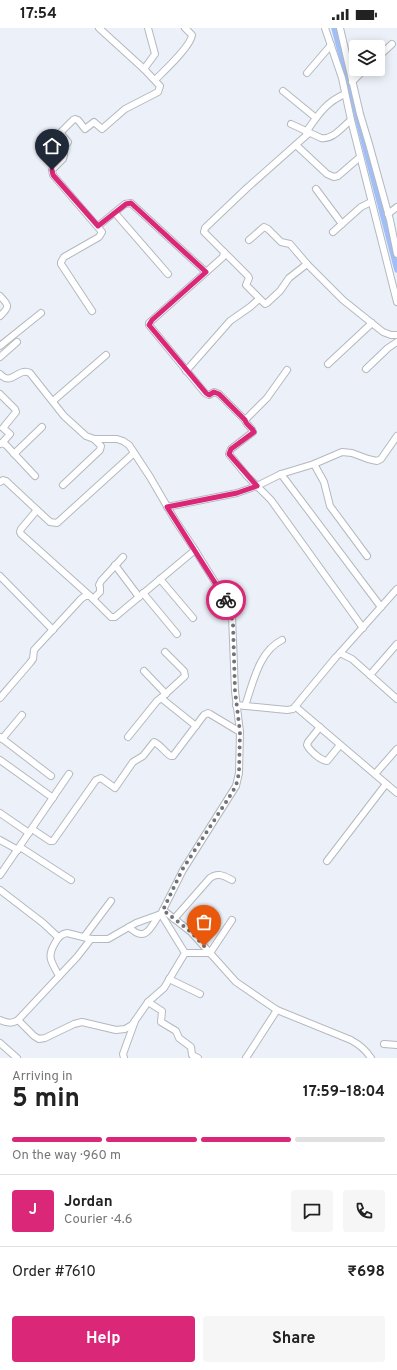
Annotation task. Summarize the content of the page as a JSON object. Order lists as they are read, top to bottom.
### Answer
{
  "page": {
    "status": "17:54",
    "heading": ["5 min", "Arriving in", "17:59–18:04"],
    "panel": [
      "Jordan",
      "Courier · 4.6",
      "Order #7610",
      "₹698"
    ],
    "bar": "On the way · 960 m",
    "round": "J",
    "buttons": ["Help", "Share"]
  }
}
